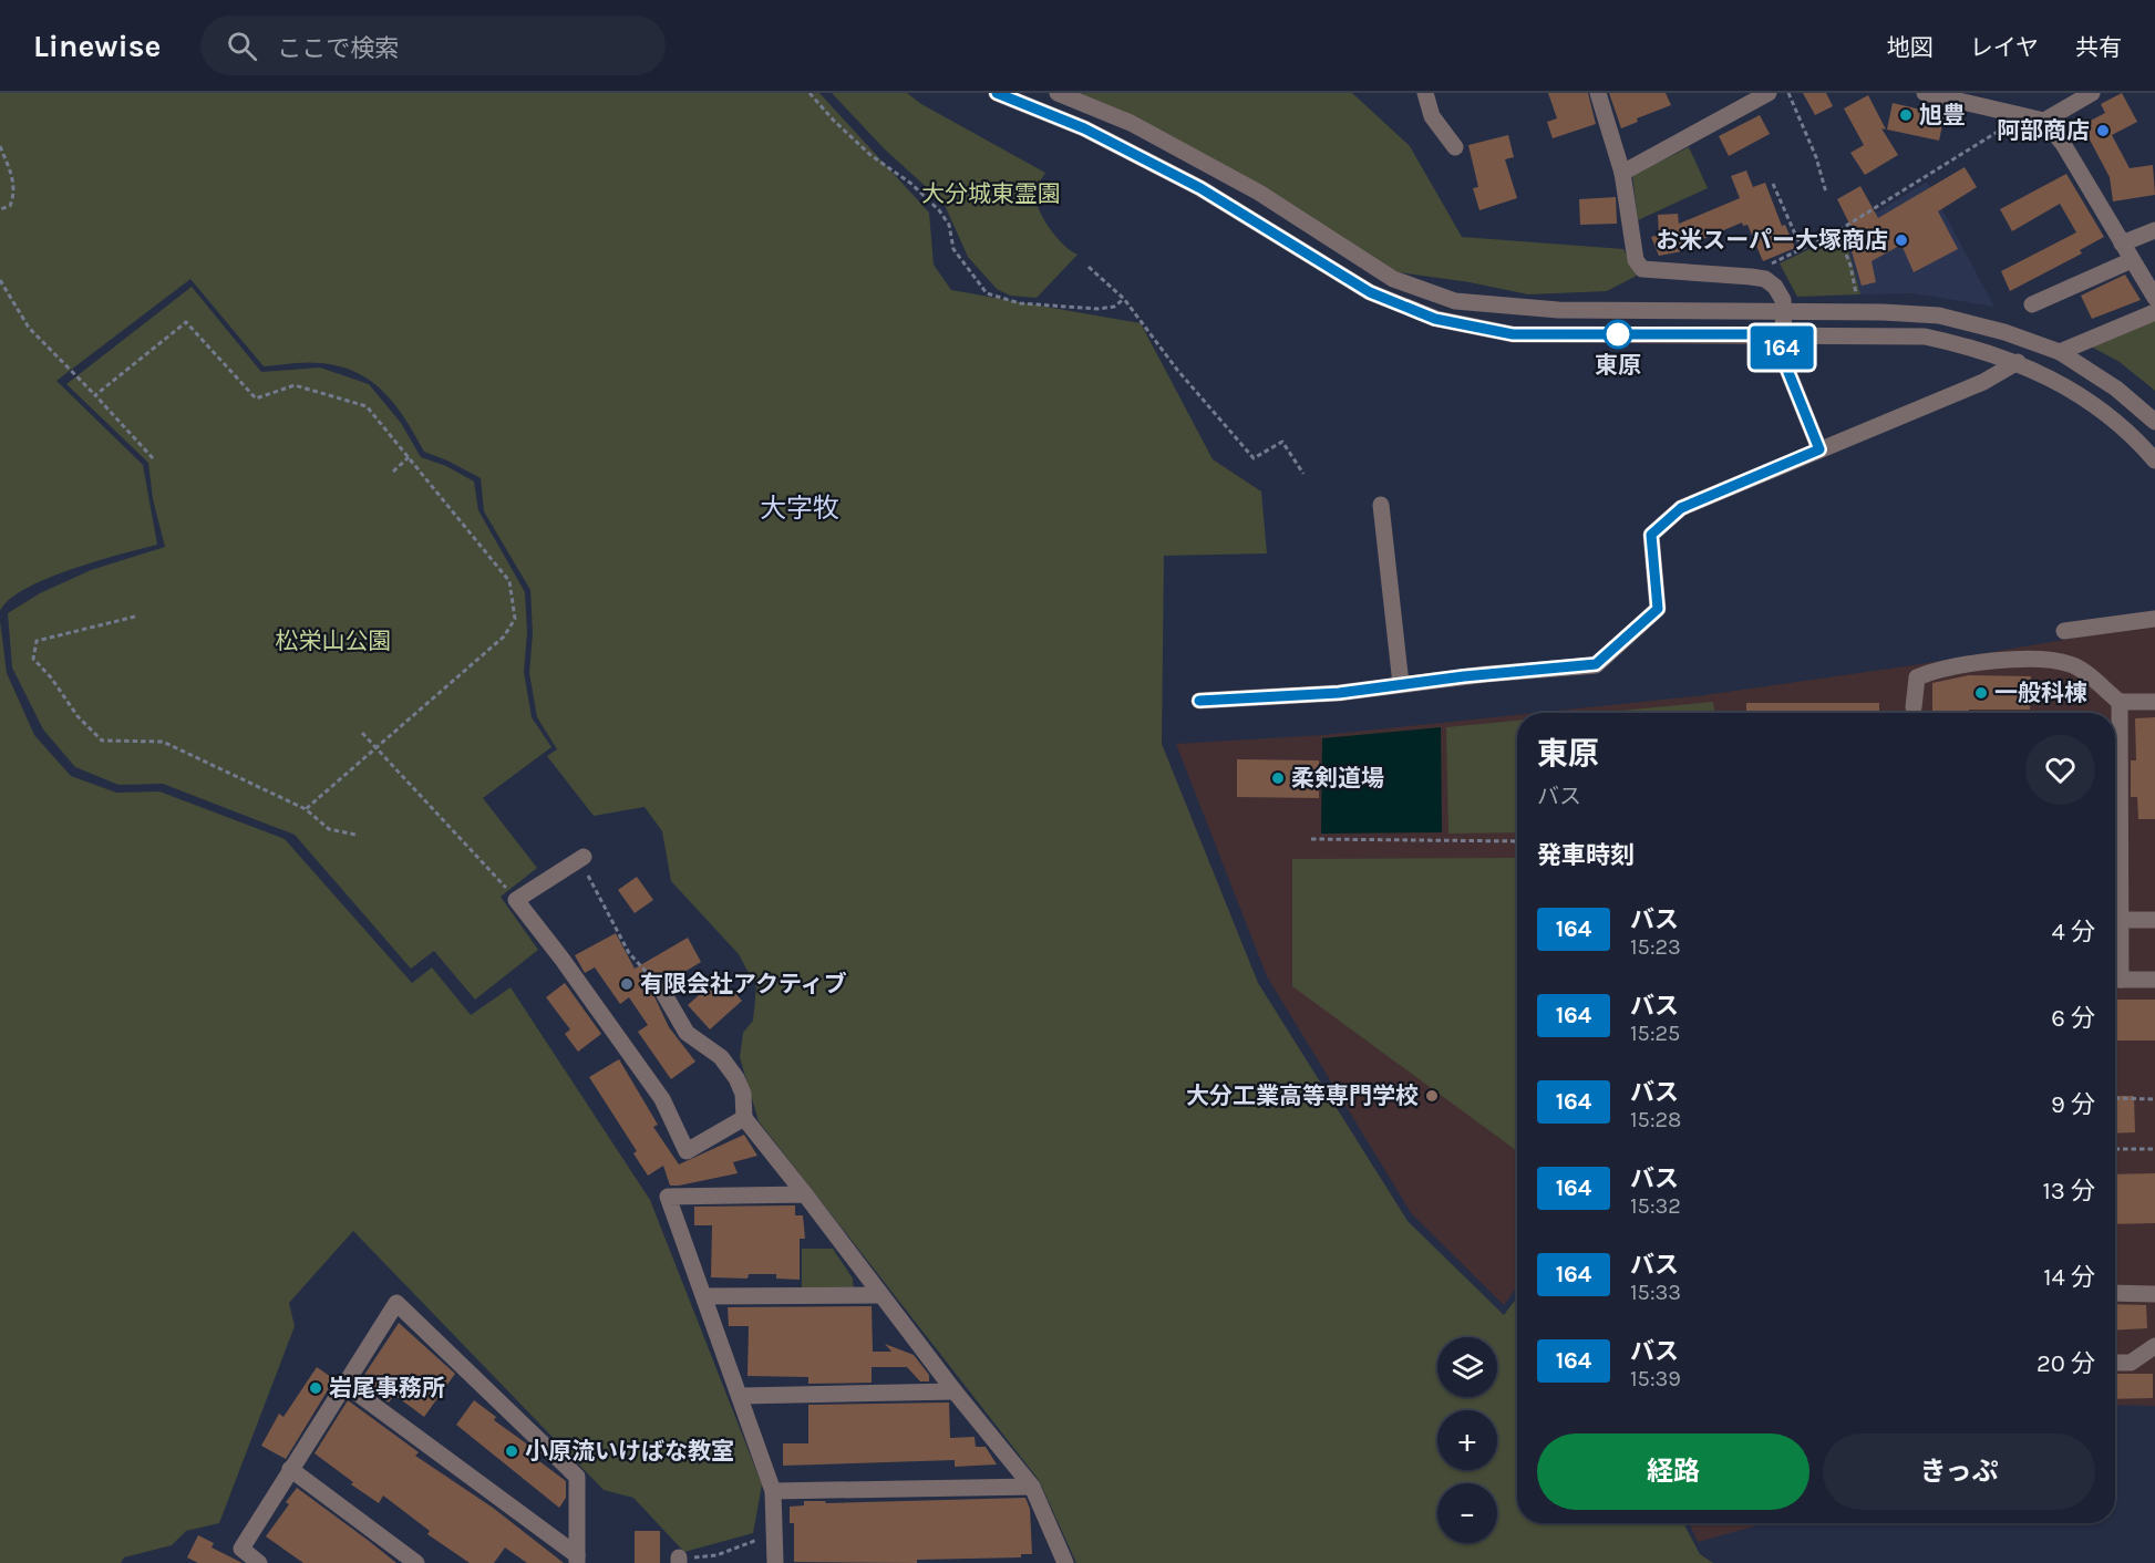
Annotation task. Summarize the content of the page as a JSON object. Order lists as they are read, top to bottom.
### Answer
{
  "districts": ["大字牧"],
  "parks": ["大分城東霊園", "松栄山公園"],
  "places": [
    "旭豊",
    "阿部商店",
    "お米スーパー大塚商店",
    "東原",
    "一般科棟",
    "柔剣道場",
    "有限会社アクティブ",
    "大分工業高等専門学校",
    "岩尾事務所",
    "小原流いけばな教室"
  ],
  "lines": ["bus line 164"],
  "page": {
    "header": "Linewise",
    "search": "ここで検索",
    "nav": ["地図", "レイヤ", "共有"],
    "on_map": "164",
    "heading": [
      ["東原", "バス"],
      "発車時刻"
    ],
    "list": [
      {
        "mark": "164",
        "name": "バス",
        "note": "15:23",
        "value": "4 分"
      },
      {
        "mark": "164",
        "name": "バス",
        "note": "15:25",
        "value": "6 分"
      },
      {
        "mark": "164",
        "name": "バス",
        "note": "15:28",
        "value": "9 分"
      },
      {
        "mark": "164",
        "name": "バス",
        "note": "15:32",
        "value": "13 分"
      },
      {
        "mark": "164",
        "name": "バス",
        "note": "15:33",
        "value": "14 分"
      },
      {
        "mark": "164",
        "name": "バス",
        "note": "15:39",
        "value": "20 分"
      }
    ],
    "map_buttons": ["+", "−"],
    "buttons": ["経路", "きっぷ"]
  }
}
